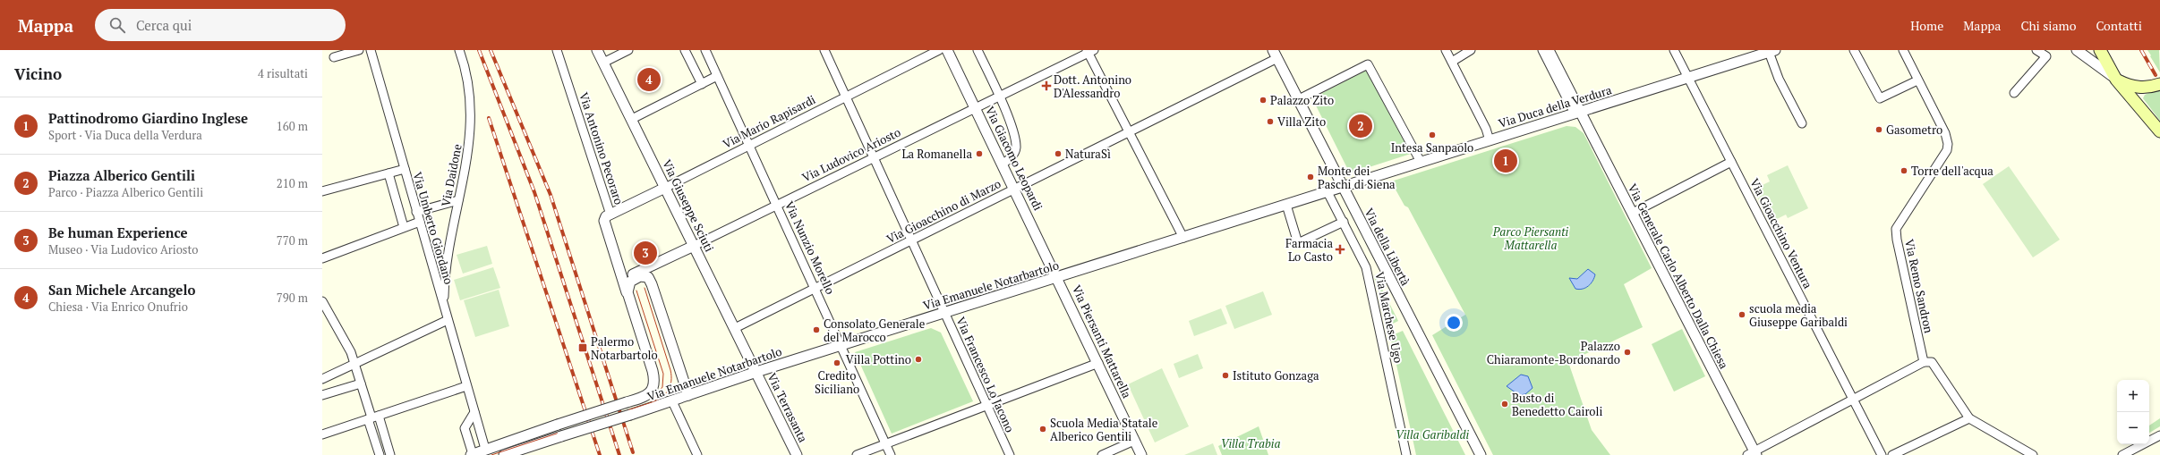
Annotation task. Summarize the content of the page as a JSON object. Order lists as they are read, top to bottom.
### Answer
{
  "streets": {
    "street": [
      "Via Duca della Verdura",
      "Via Mario Rapisardi",
      "Via Antonino Pecoraro",
      "Via Ludovico Ariosto",
      "Via Giacomo Leopardi",
      "Via Daidone",
      "Via Giuseppe Sciuti",
      "Via Gioacchino di Marzo",
      "Via Umberto Giordano",
      "Via Gioacchino Ventura",
      "Via della Libertà",
      "Via Nunzio Morello",
      "Via Generale Carlo Alberto Dalla Chiesa",
      "Via Emanuele Notarbartolo",
      "Via Remo Sandron",
      "Via Marchese Ugo",
      "Via Piersanti Mattarella",
      "Via Francesco Lo Jacono",
      "Via Terrasanta"
    ]
  },
  "crossings": [
    ["Via Duca della Verdura", "Via Gioacchino Ventura"],
    ["Via Duca della Verdura", "Via della Libertà"],
    ["Via Duca della Verdura", "Via Generale Carlo Alberto Dalla Chiesa"],
    ["Via Duca della Verdura", "Via Emanuele Notarbartolo"],
    ["Via Mario Rapisardi", "Via Antonino Pecoraro"],
    ["Via Mario Rapisardi", "Via Giuseppe Sciuti"],
    ["Via Mario Rapisardi", "Via Nunzio Morello"],
    ["Via Mario Rapisardi", "Via Francesco Lo Jacono"],
    ["Via Antonino Pecoraro", "Via Ludovico Ariosto"],
    ["Via Antonino Pecoraro", "Via Umberto Giordano"],
    ["Via Ludovico Ariosto", "Via Giacomo Leopardi"],
    ["Via Ludovico Ariosto", "Via Giuseppe Sciuti"],
    ["Via Ludovico Ariosto", "Via Nunzio Morello"],
    ["Via Ludovico Ariosto", "Via Francesco Lo Jacono"],
    ["Via Giacomo Leopardi", "Via Gioacchino di Marzo"],
    ["Via Giacomo Leopardi", "Via Emanuele Notarbartolo"],
    ["Via Giacomo Leopardi", "Via Piersanti Mattarella"],
    ["Via Daidone", "Via Umberto Giordano"],
    ["Via Giuseppe Sciuti", "Via Gioacchino di Marzo"],
    ["Via Giuseppe Sciuti", "Via Emanuele Notarbartolo"],
    ["Via Giuseppe Sciuti", "Via Terrasanta"],
    ["Via Gioacchino di Marzo", "Via della Libertà"],
    ["Via Gioacchino di Marzo", "Via Nunzio Morello"],
    ["Via Gioacchino di Marzo", "Via Francesco Lo Jacono"],
    ["Via della Libertà", "Via Emanuele Notarbartolo"],
    ["Via Nunzio Morello", "Via Emanuele Notarbartolo"],
    ["Via Emanuele Notarbartolo", "Via Marchese Ugo"],
    ["Via Emanuele Notarbartolo", "Via Piersanti Mattarella"],
    ["Via Emanuele Notarbartolo", "Via Francesco Lo Jacono"],
    ["Via Emanuele Notarbartolo", "Via Terrasanta"]
  ],
  "parks": ["Parco Piersanti Mattarella", "Villa Garibaldi", "Villa Trabia"],
  "places": {
    "health": ["Dott. Antonino D'Alessandro", "Farmacia Lo Casto"],
    "other": [
      "Palazzo Zito",
      "Villa Zito",
      "Gasometro",
      "Intesa Sanpaolo",
      "La Romanella",
      "NaturaSì",
      "Torre dell'acqua",
      "Monte dei Paschi di Siena",
      "scuola media Giuseppe Garibaldi",
      "Consolato Generale del Marocco",
      "Palazzo Chiaramonte-Bordonardo",
      "Villa Pottino",
      "Credito Siciliano",
      "Istituto Gonzaga",
      "Busto di Benedetto Cairoli",
      "Scuola Media Statale Alberico Gentili"
    ],
    "transit": ["Palermo Notarbartolo"]
  },
  "page": {
    "header": "Mappa",
    "search": "Cerca qui",
    "nav": [
      "Home",
      "Mappa",
      "Chi siamo",
      "Contatti"
    ],
    "heading": ["Vicino", "4 risultati"],
    "pins": [
      "4",
      "2",
      "1",
      "3"
    ],
    "list": [
      {
        "mark": "1",
        "name": "Pattinodromo Giardino Inglese",
        "note": "Sport · Via Duca della Verdura",
        "value": "160 m"
      },
      {
        "mark": "2",
        "name": "Piazza Alberico Gentili",
        "note": "Parco · Piazza Alberico Gentili",
        "value": "210 m"
      },
      {
        "mark": "3",
        "name": "Be human Experience",
        "note": "Museo · Via Ludovico Ariosto",
        "value": "770 m"
      },
      {
        "mark": "4",
        "name": "San Michele Arcangelo",
        "note": "Chiesa · Via Enrico Onufrio",
        "value": "790 m"
      }
    ],
    "map_buttons": ["+", "−"]
  }
}
